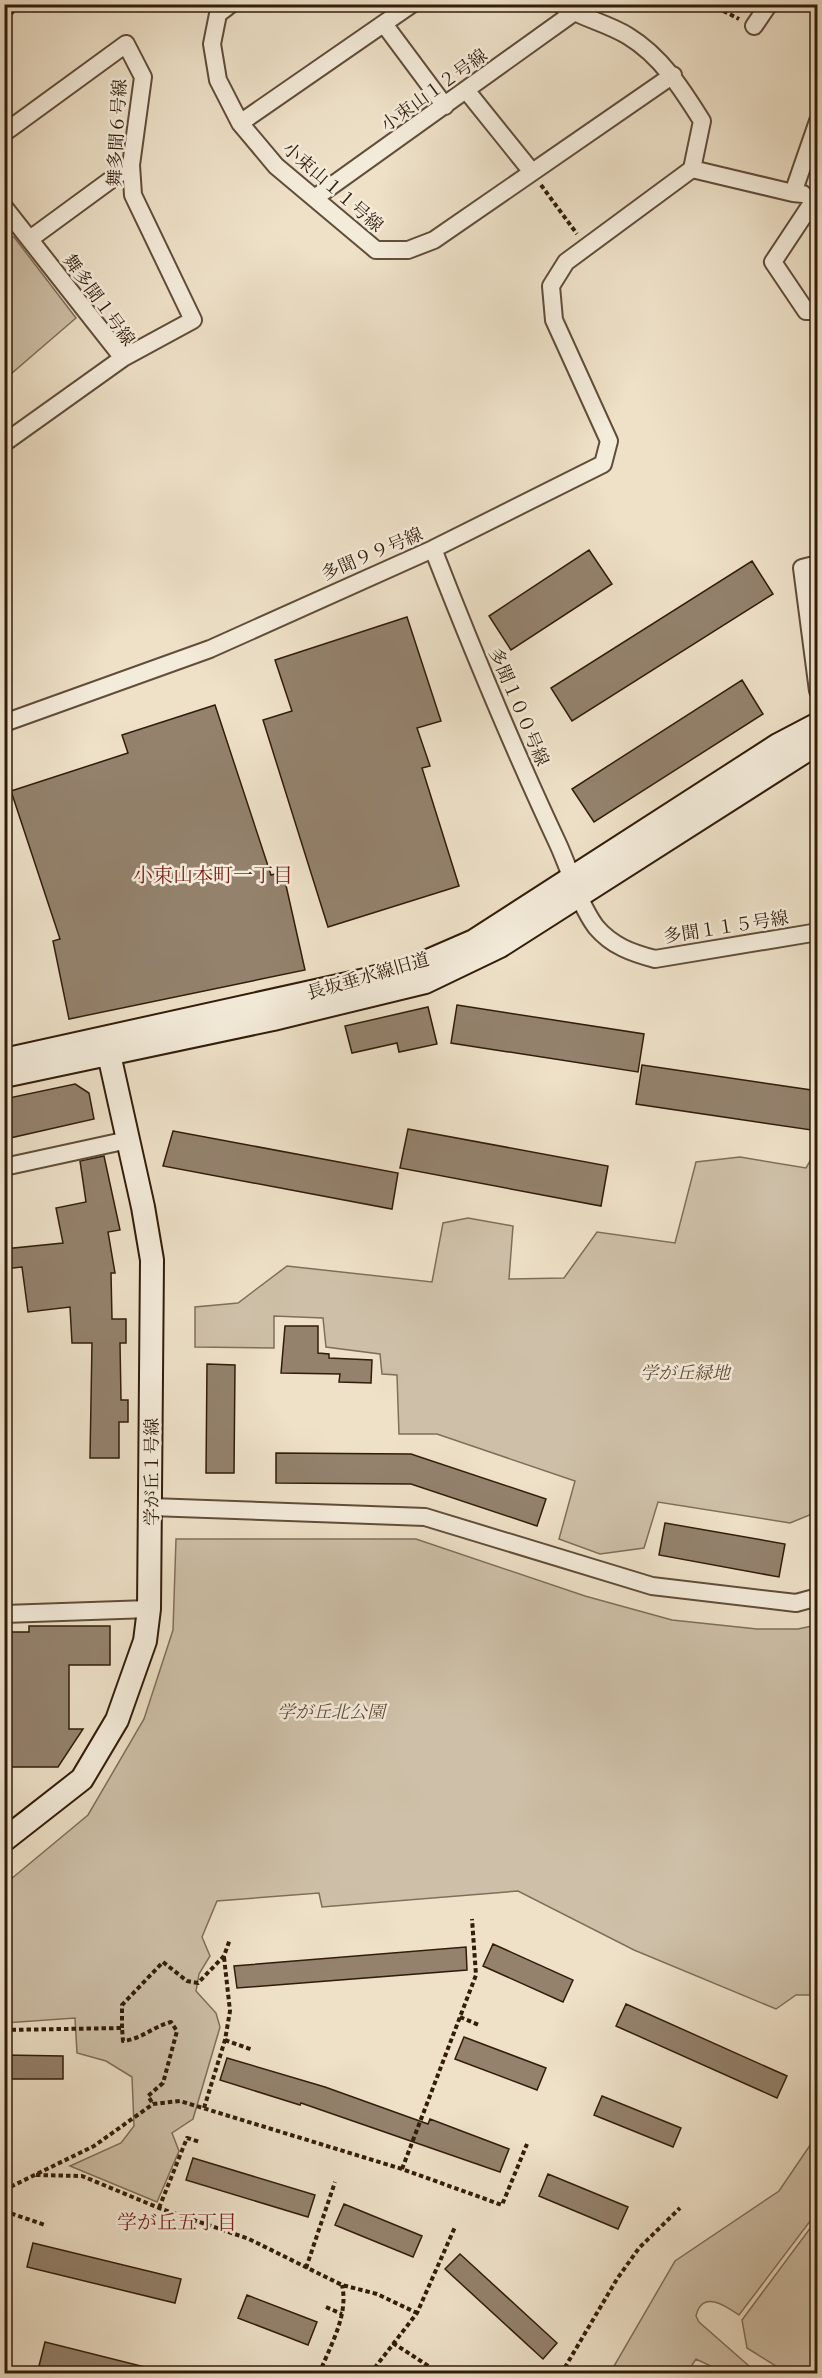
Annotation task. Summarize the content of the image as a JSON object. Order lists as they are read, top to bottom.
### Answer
{
  "streets": {
    "street": [
      "小束山１２号線",
      "舞多聞６号線",
      "小束山１１号線",
      "舞多聞１号線",
      "多聞９９号線",
      "多聞１００号線",
      "多聞１１５号線",
      "長坂垂水線旧道",
      "学が丘１号線"
    ]
  },
  "crossings": [
    ["小束山１２号線", "小束山１１号線"],
    ["舞多聞６号線", "舞多聞１号線"],
    ["多聞９９号線", "多聞１００号線"],
    ["多聞１００号線", "多聞１１５号線"],
    ["多聞１００号線", "長坂垂水線旧道"],
    ["多聞１１５号線", "長坂垂水線旧道"],
    ["長坂垂水線旧道", "学が丘１号線"]
  ],
  "districts": ["小束山本町一丁目", "学が丘五丁目"],
  "parks": ["学が丘緑地", "学が丘北公園"]
}
